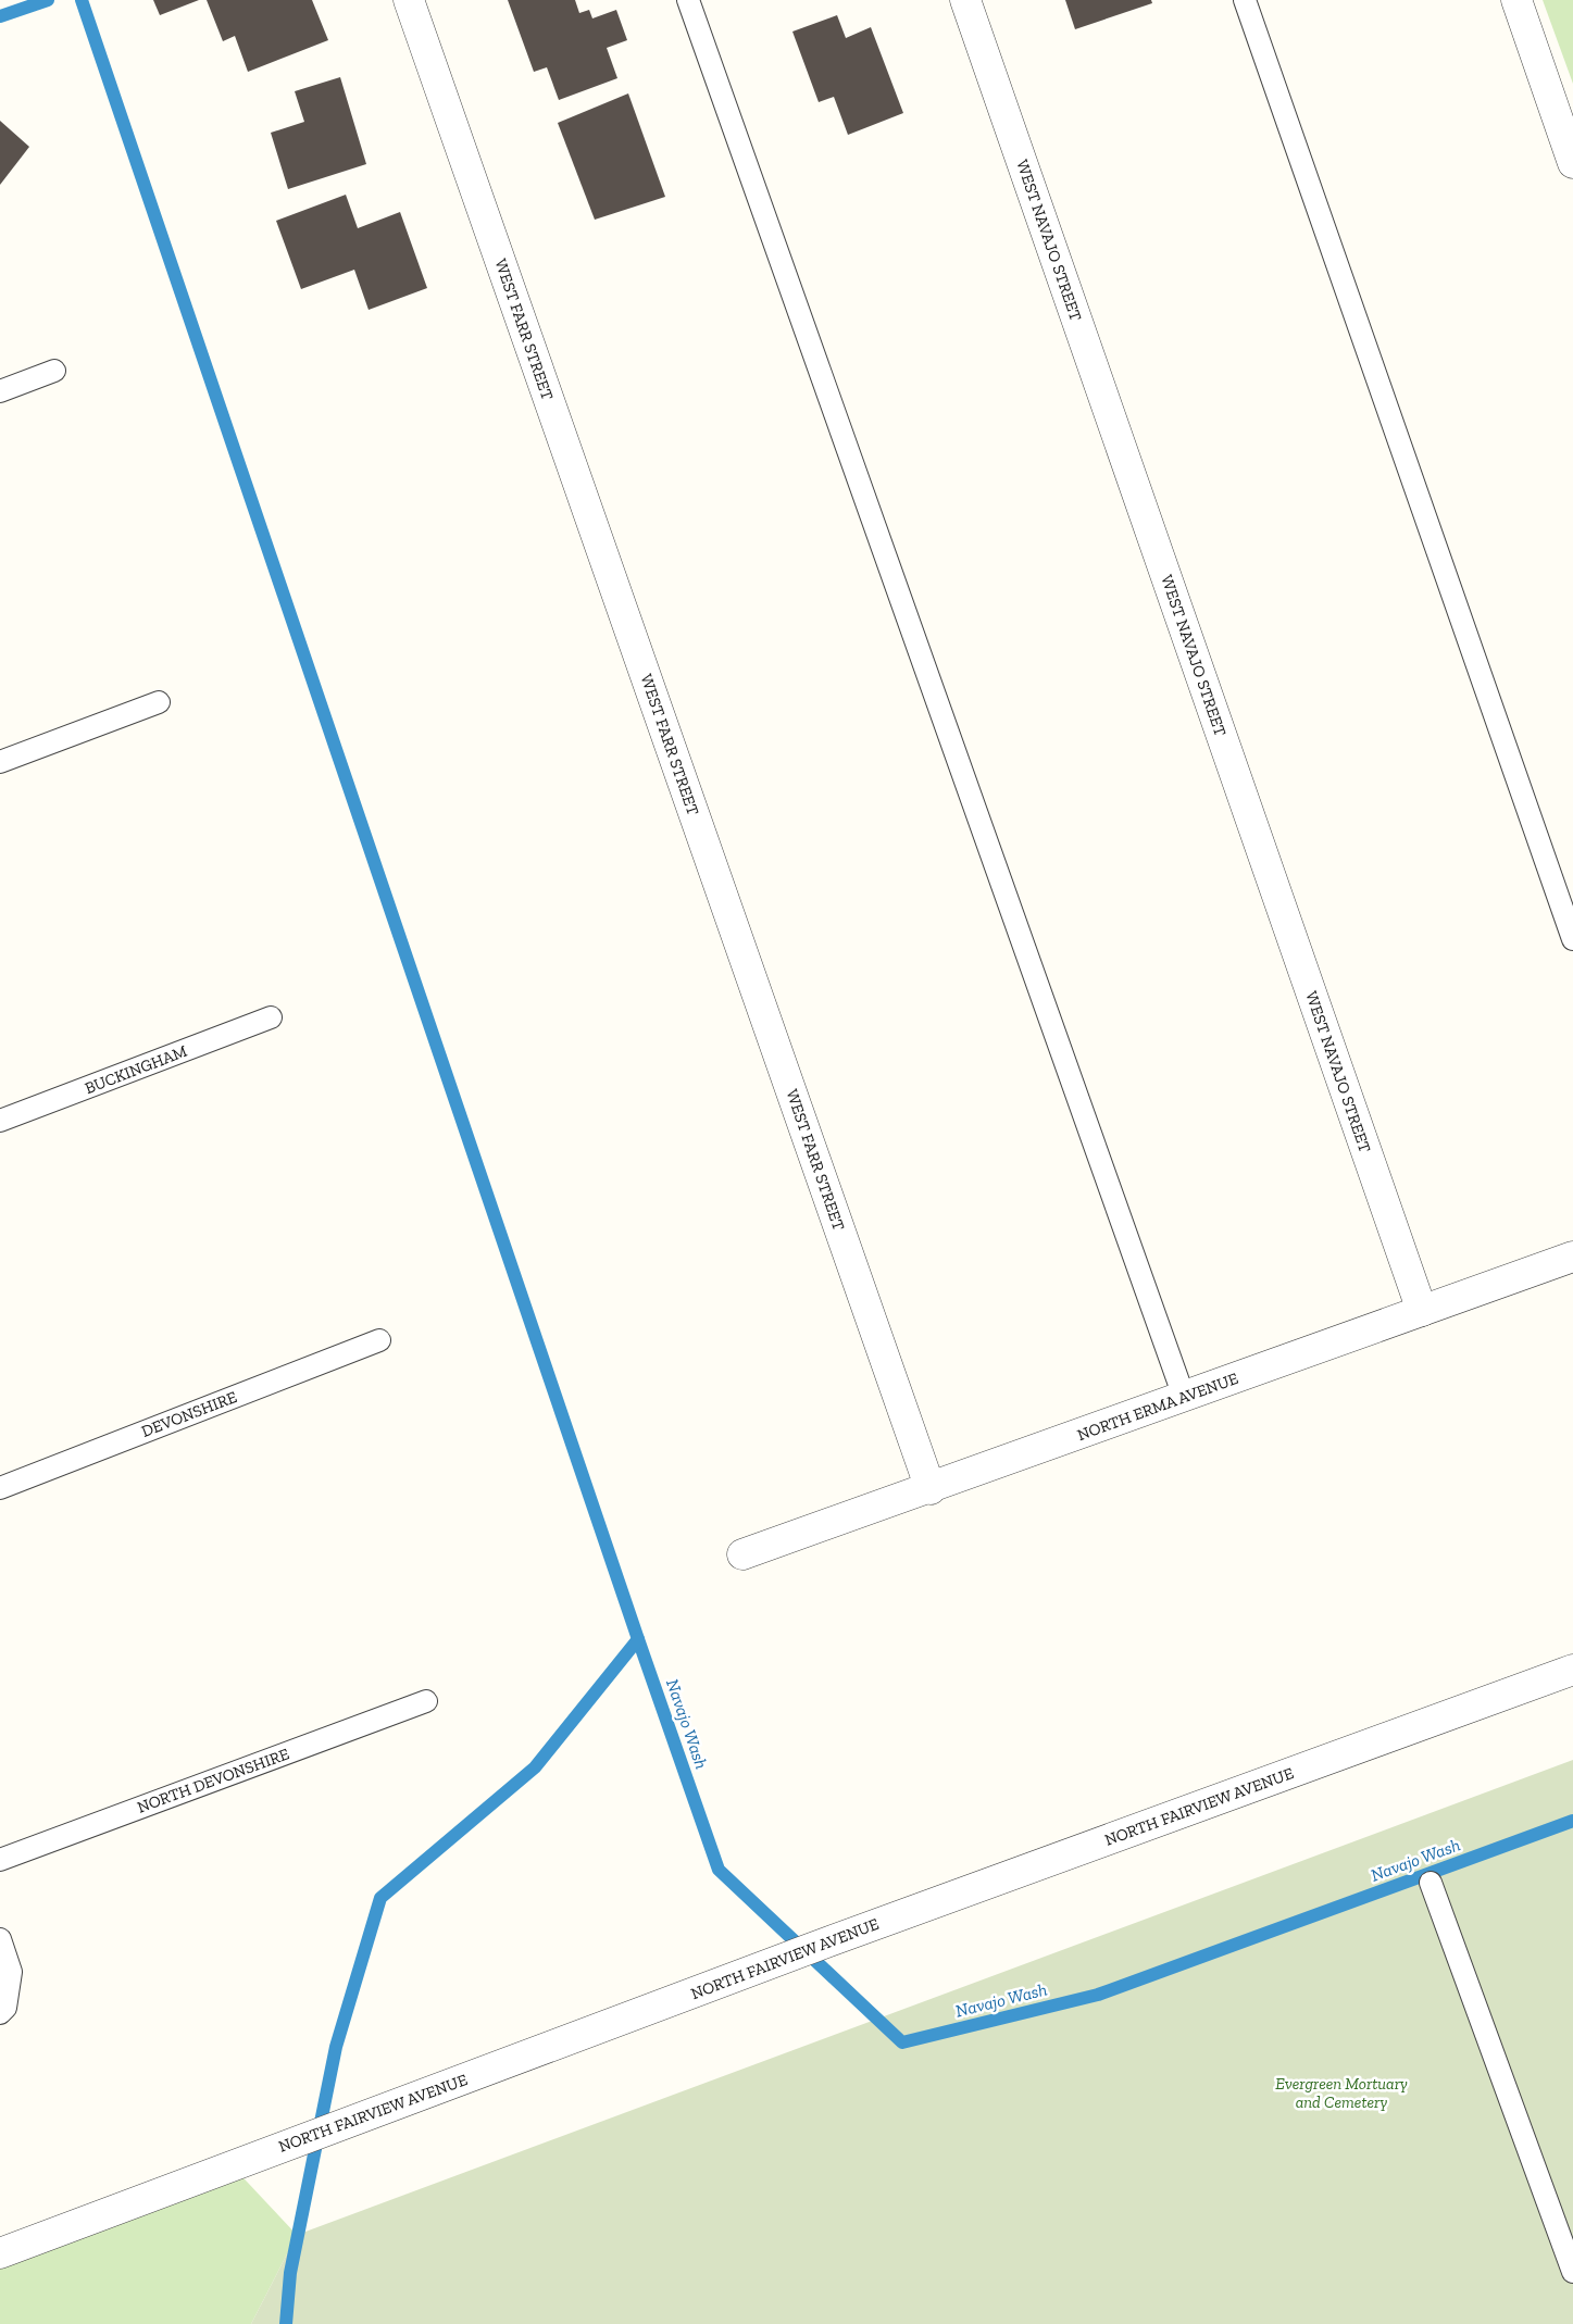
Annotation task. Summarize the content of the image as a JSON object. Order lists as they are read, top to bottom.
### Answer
{
  "streets": {
    "street": [
      "WEST NAVAJO STREET",
      "WEST FARR STREET",
      "NORTH ERMA AVENUE",
      "NORTH FAIRVIEW AVENUE"
    ],
    "lane": ["BUCKINGHAM", "DEVONSHIRE", "NORTH DEVONSHIRE"]
  },
  "crossings": [
    ["WEST NAVAJO STREET", "NORTH ERMA AVENUE"],
    ["WEST FARR STREET", "NORTH ERMA AVENUE"]
  ],
  "water": ["Navajo Wash"],
  "parks": ["Evergreen Mortuary and Cemetery"]
}
